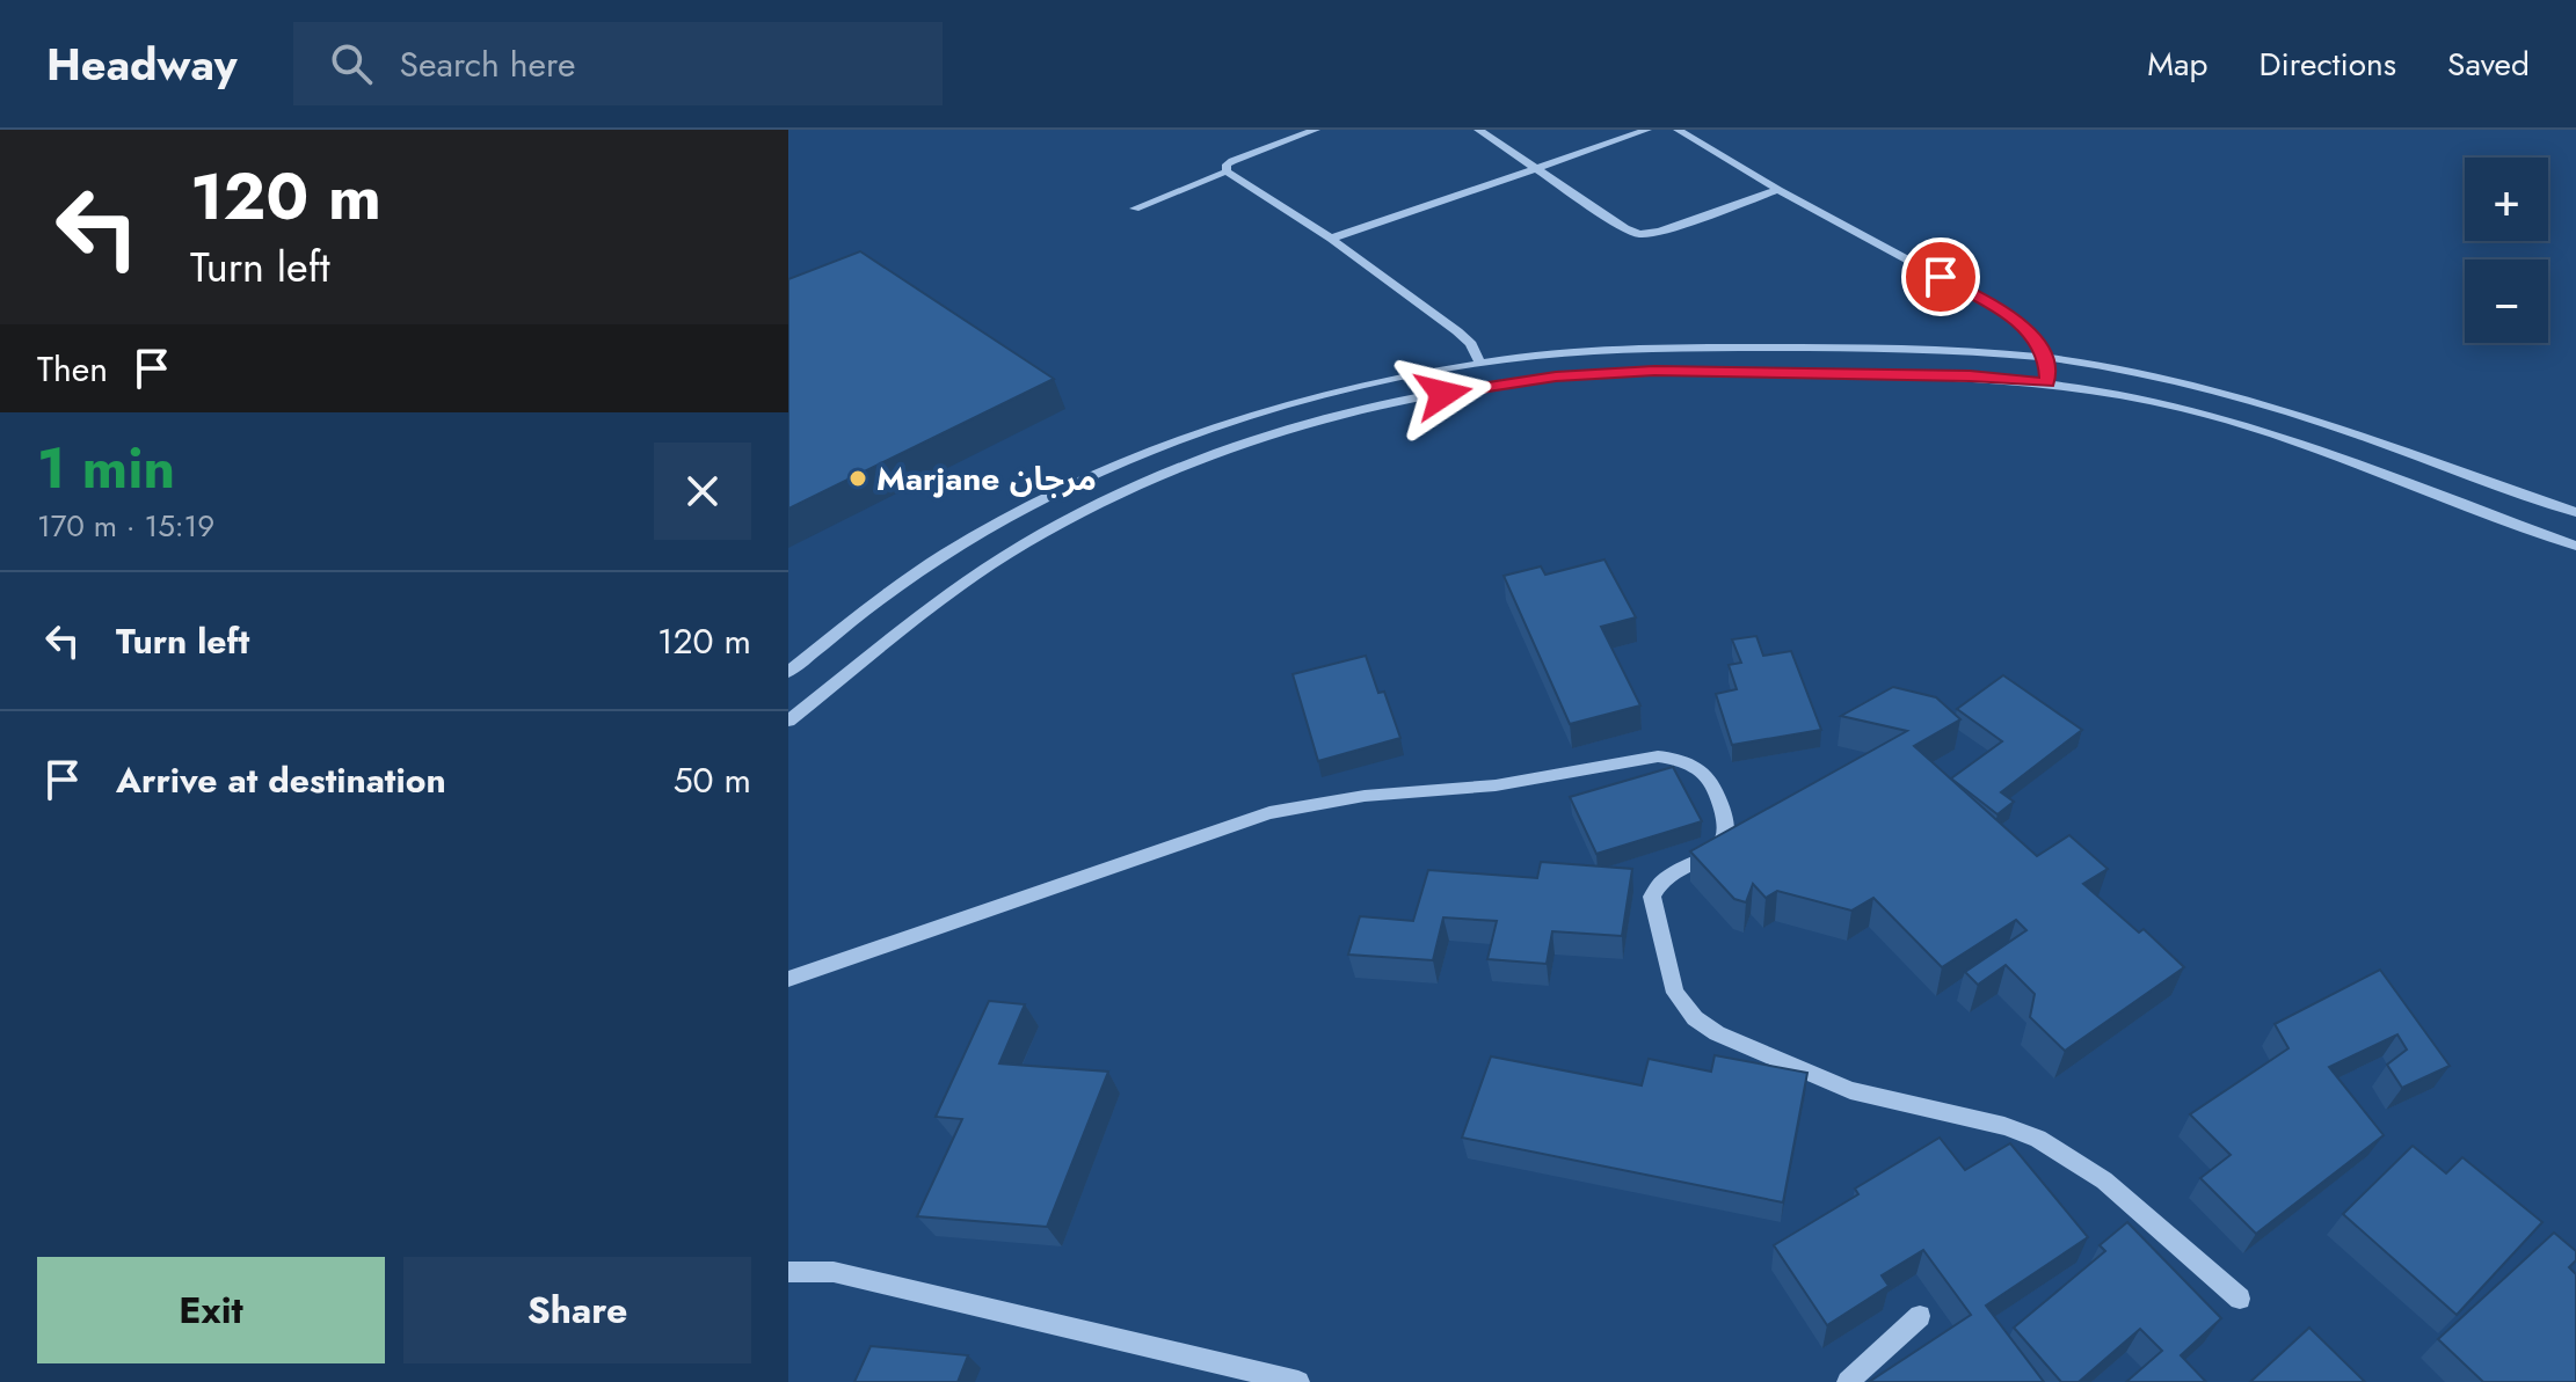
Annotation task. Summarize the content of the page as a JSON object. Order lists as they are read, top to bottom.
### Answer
{
  "places": ["Marjane مرجان"],
  "page": {
    "header": "Headway",
    "search": "Search here",
    "nav": ["Map", "Directions", "Saved"],
    "turn": ["120 m", "Turn left"],
    "map_buttons": ["+", "−"],
    "then": "Then",
    "heading": ["1 min", "170 m · 15:19"],
    "list": [
      {
        "name": "Turn left",
        "value": "120 m"
      },
      {
        "name": "Arrive at destination",
        "value": "50 m"
      }
    ],
    "buttons": ["Exit", "Share"]
  }
}
